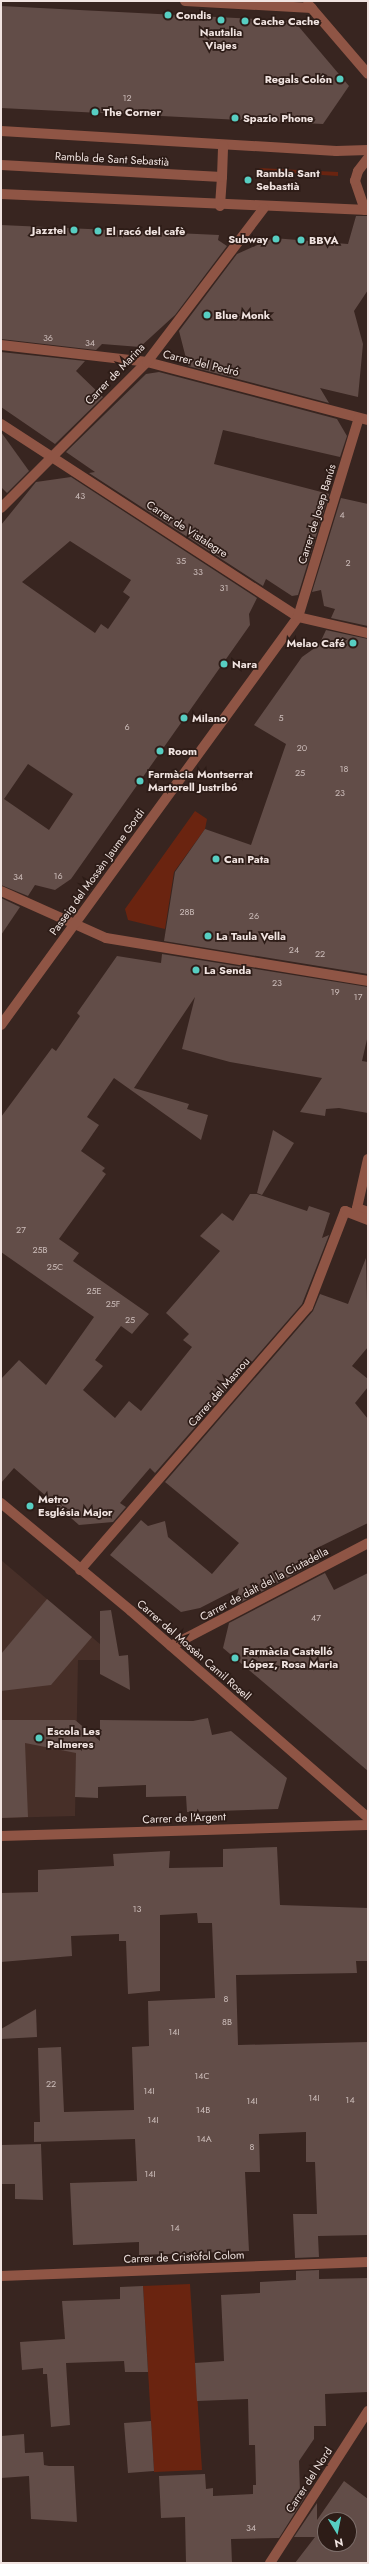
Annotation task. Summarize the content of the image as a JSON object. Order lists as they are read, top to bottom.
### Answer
{
  "streets": {
    "street": [
      "Rambla de Sant Sebastià",
      "Carrer del Pedró",
      "Carrer de Marina",
      "Carrer de Josep Banús",
      "Carrer de Vistalegre",
      "Passeig del Mossèn Jaume Gordi",
      "Carrer del Masnou",
      "Carrer de dalt del la Ciutadella",
      "Carrer del Mossèn Camil Rosell",
      "Carrer de l'Argent",
      "Carrer de Cristòfol Colom",
      "Carrer del Nord"
    ]
  },
  "crossings": [
    ["Carrer del Pedró", "Carrer de Marina"],
    ["Carrer del Pedró", "Carrer de Josep Banús"],
    ["Carrer de Marina", "Carrer de Vistalegre"],
    ["Carrer de Josep Banús", "Carrer de Vistalegre"],
    ["Carrer de Josep Banús", "Passeig del Mossèn Jaume Gordi"],
    ["Carrer de Vistalegre", "Passeig del Mossèn Jaume Gordi"],
    ["Carrer del Masnou", "Carrer del Mossèn Camil Rosell"],
    ["Carrer de dalt del la Ciutadella", "Carrer del Mossèn Camil Rosell"]
  ],
  "places": [
    "Condis",
    "Nautalia Viajes",
    "Cache Cache",
    "Regals Colón",
    "The Corner",
    "Spazio Phone",
    "Rambla Sant Sebastià",
    "Jazztel",
    "El racó del cafè",
    "Subway",
    "BBVA",
    "Blue Monk",
    "Melao Café",
    "Nara",
    "Milano",
    "Room",
    "Farmàcia Montserrat Martorell Justribó",
    "Can Pata",
    "La Taula Vella",
    "La Senda",
    "Metro Església Major",
    "Farmàcia Castelló López, Rosa Maria",
    "Escola Les Palmeres"
  ],
  "house_numbers": [
    "12",
    "36",
    "34",
    "43",
    "4",
    "35",
    "2",
    "33",
    "31",
    "5",
    "6",
    "20",
    "18",
    "25",
    "23",
    "16",
    "34",
    "28B",
    "26",
    "24",
    "22",
    "23",
    "19",
    "17",
    "27",
    "25B",
    "25C",
    "25E",
    "25F",
    "25",
    "47",
    "13",
    "8",
    "8B",
    "14I",
    "14C",
    "22",
    "14I",
    "14I",
    "14",
    "14I",
    "14B",
    "14I",
    "14A",
    "8",
    "14I",
    "14",
    "34"
  ],
  "north": "bottom"
}
